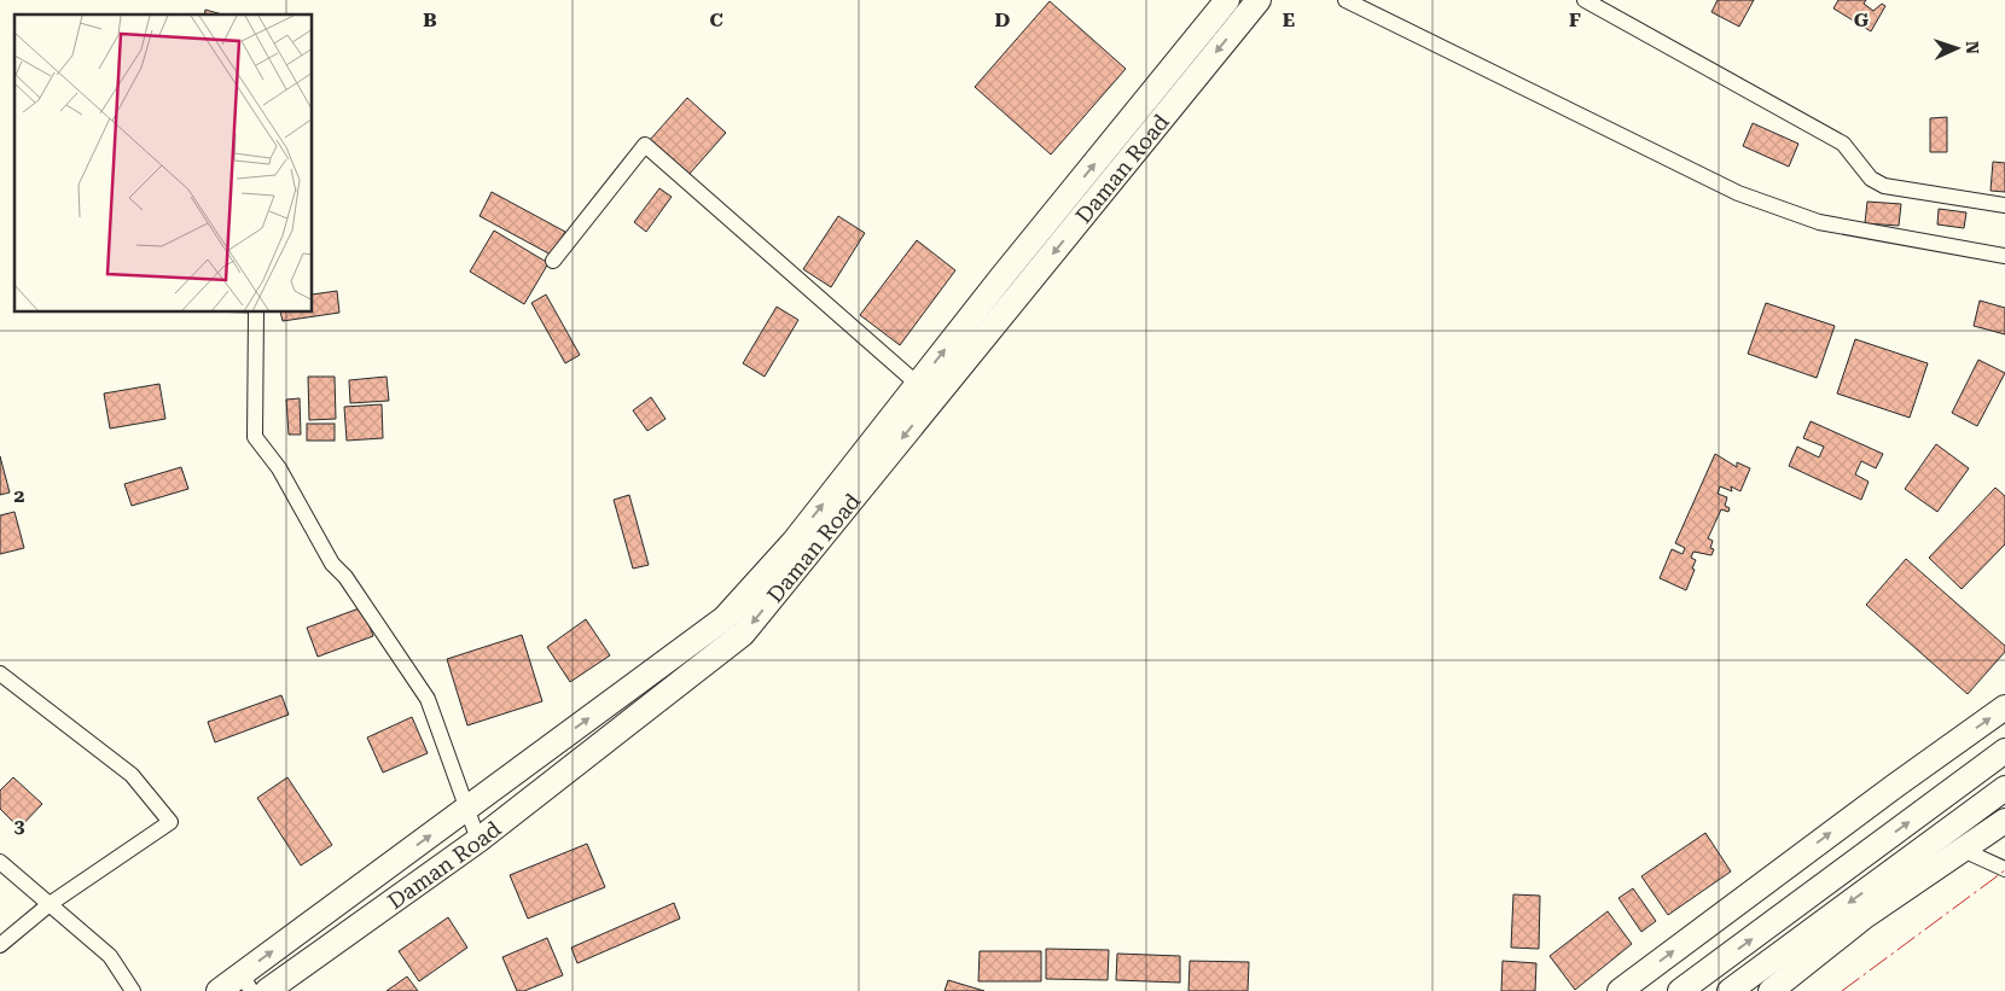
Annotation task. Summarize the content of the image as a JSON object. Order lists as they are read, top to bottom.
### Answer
{
  "streets": {
    "main road": ["Daman Road"]
  },
  "north": "right",
  "grid": {
    "columns": [
      "B",
      "C",
      "D",
      "E",
      "F",
      "G"
    ],
    "rows": ["2", "3"]
  }
}
